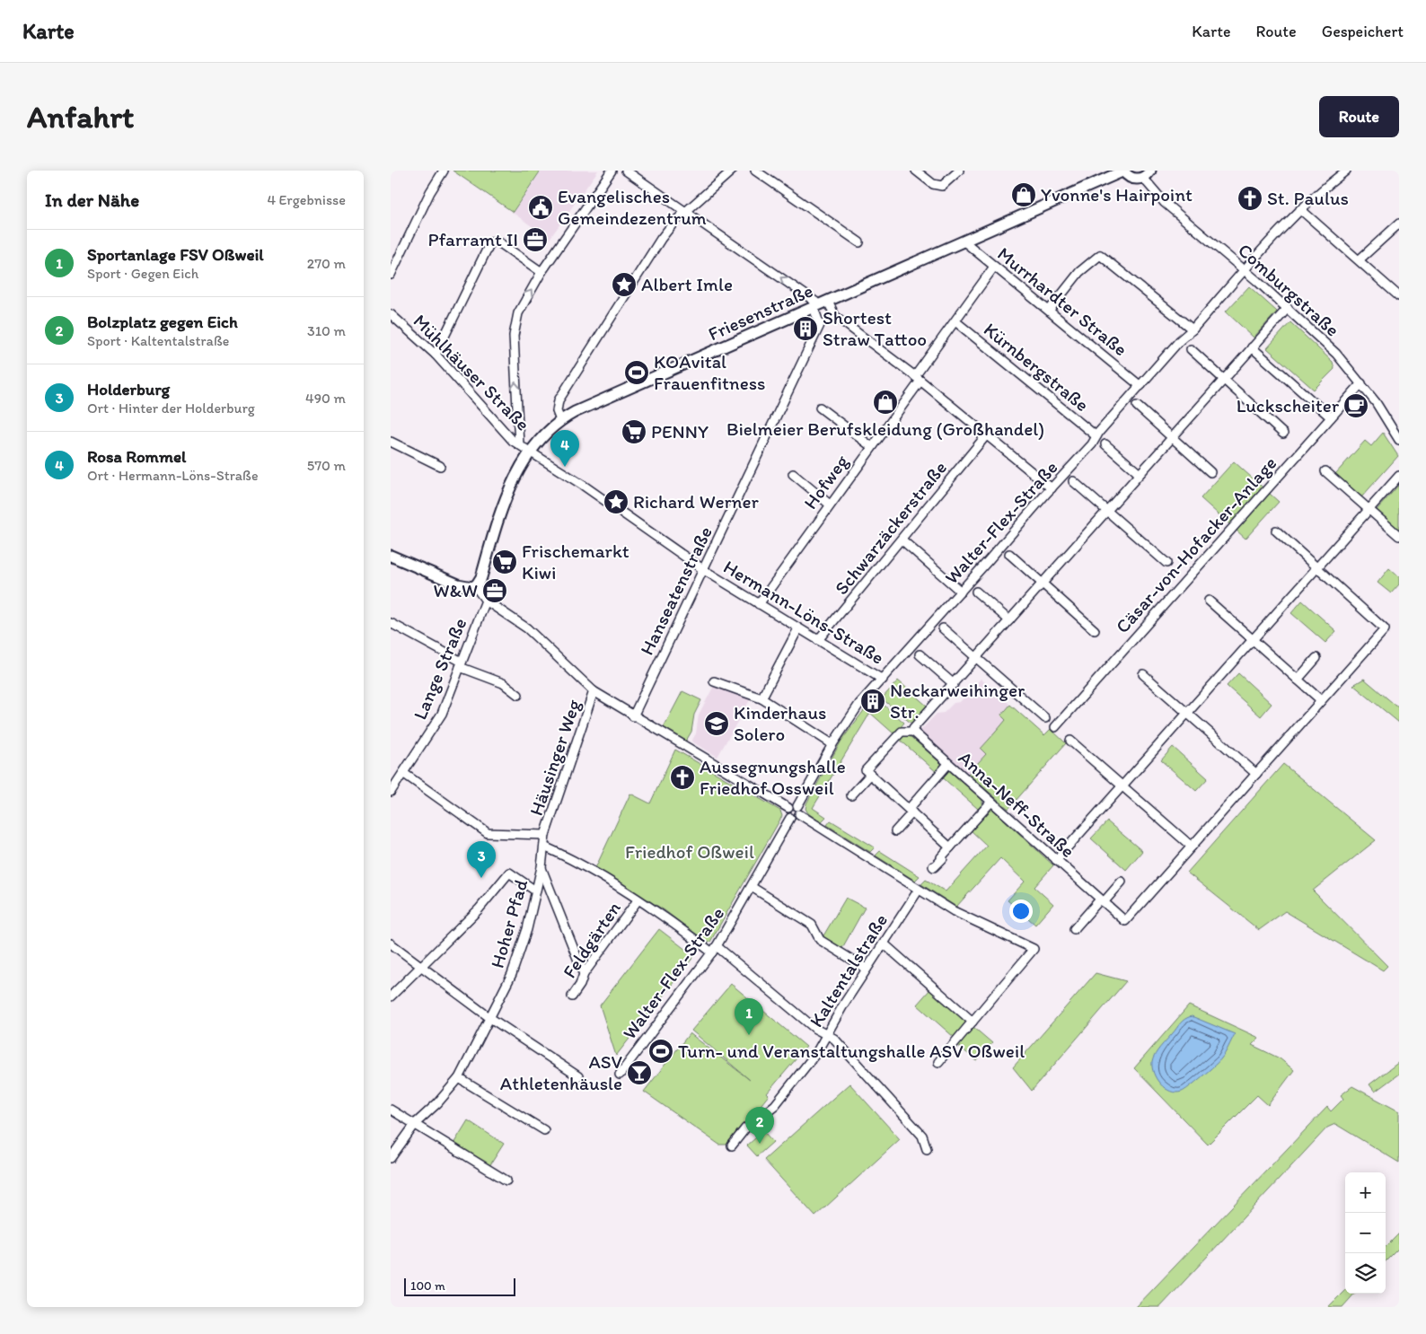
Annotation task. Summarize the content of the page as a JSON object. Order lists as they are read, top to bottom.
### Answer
{
  "streets": {
    "main road": ["Friesenstraße"],
    "street": [
      "Comburgstraße",
      "Murrhardter Straße",
      "Kürnbergstraße",
      "Mühlhäuser Straße",
      "Hofweg",
      "Walter-Flex-Straße",
      "Schwarzäckerstraße",
      "Cäsar-von-Hofacker-Anlage",
      "Hanseatenstraße",
      "Hermann-Löns-Straße",
      "Lange Straße",
      "Häusinger Weg",
      "Anna-Neff-Straße",
      "Hoher Pfad",
      "Feldgärten",
      "Kaltentalstraße"
    ]
  },
  "crossings": [
    ["Comburgstraße", "Walter-Flex-Straße"],
    ["Comburgstraße", "Cäsar-von-Hofacker-Anlage"],
    ["Murrhardter Straße", "Friesenstraße"],
    ["Murrhardter Straße", "Hofweg"],
    ["Murrhardter Straße", "Walter-Flex-Straße"],
    ["Friesenstraße", "Mühlhäuser Straße"],
    ["Friesenstraße", "Hanseatenstraße"],
    ["Friesenstraße", "Hermann-Löns-Straße"],
    ["Kürnbergstraße", "Hofweg"],
    ["Kürnbergstraße", "Walter-Flex-Straße"],
    ["Mühlhäuser Straße", "Hermann-Löns-Straße"],
    ["Hofweg", "Hermann-Löns-Straße"],
    ["Walter-Flex-Straße", "Hermann-Löns-Straße"],
    ["Schwarzäckerstraße", "Hermann-Löns-Straße"],
    ["Hanseatenstraße", "Hermann-Löns-Straße"],
    ["Häusinger Weg", "Hoher Pfad"]
  ],
  "parks": ["Friedhof Oßweil"],
  "places": {
    "shop": ["Yvonne's Hairpoint", "Bielmeier Berufskleidung (Großhandel)"],
    "church": ["St. Paulus", "Aussegnungshalle Friedhof Ossweil"],
    "public building": ["Evangelisches Gemeindezentrum"],
    "office": ["Pfarramt II", "W&W"],
    "place": ["Albert Imle", "Richard Werner"],
    "building": ["Shortest Straw Tattoo", "Neckarweihinger Str."],
    "sports": ["KOAvital Frauenfitness", "Turn- und Veranstaltungshalle ASV Oßweil"],
    "cafe": ["Luckscheiter"],
    "supermarket": ["PENNY", "Frischemarkt Kiwi"],
    "school or university": ["Kinderhaus Solero"],
    "bar": ["ASV Athletenhäusle"]
  },
  "scale_bar": "100 m",
  "page": {
    "header": "Karte",
    "nav": ["Karte", "Route", "Gespeichert"],
    "buttons": "Route",
    "title": "Anfahrt",
    "heading": ["In der Nähe", "4 Ergebnisse"],
    "list": [
      {
        "mark": "1",
        "name": "Sportanlage FSV Oßweil",
        "note": "Sport · Gegen Eich",
        "value": "270 m"
      },
      {
        "mark": "2",
        "name": "Bolzplatz gegen Eich",
        "note": "Sport · Kaltentalstraße",
        "value": "310 m"
      },
      {
        "mark": "3",
        "name": "Holderburg",
        "note": "Ort · Hinter der Holderburg",
        "value": "490 m"
      },
      {
        "mark": "4",
        "name": "Rosa Rommel",
        "note": "Ort · Hermann-Löns-Straße",
        "value": "570 m"
      }
    ],
    "pins": [
      "4",
      "3",
      "1",
      "2"
    ],
    "map_buttons": ["+", "−"],
    "scale": "100 m"
  }
}
